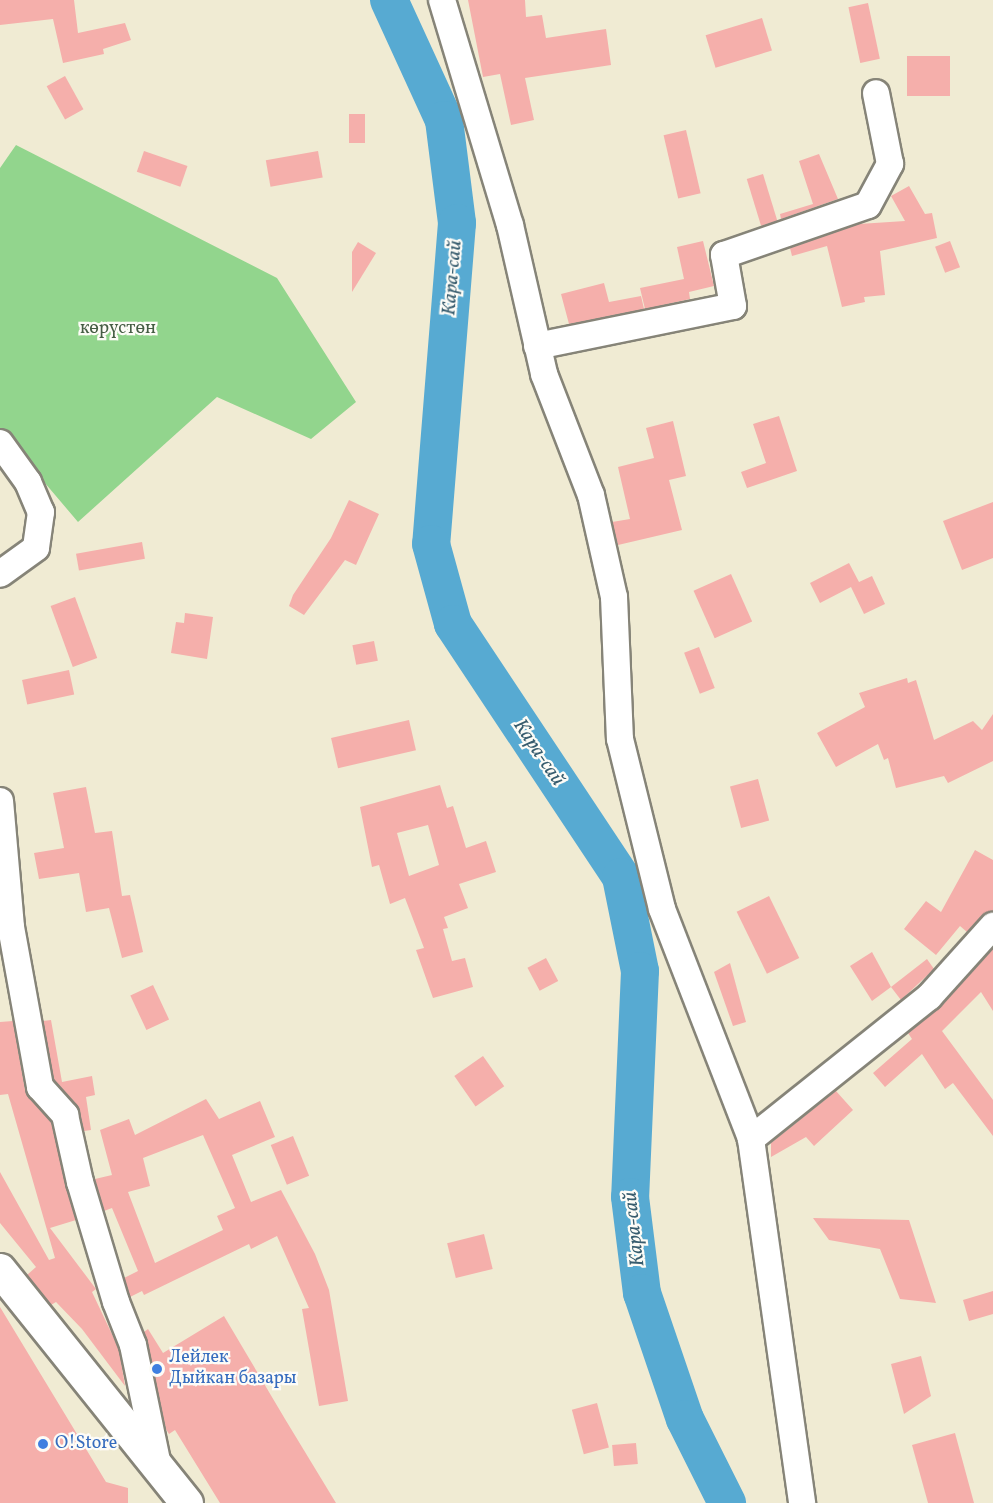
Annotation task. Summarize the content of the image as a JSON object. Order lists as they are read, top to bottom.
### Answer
{
  "water": ["Кара-сай"],
  "parks": ["көрүстөн"],
  "places": ["Лейлек Дыйкан базары", "O!Store"]
}
